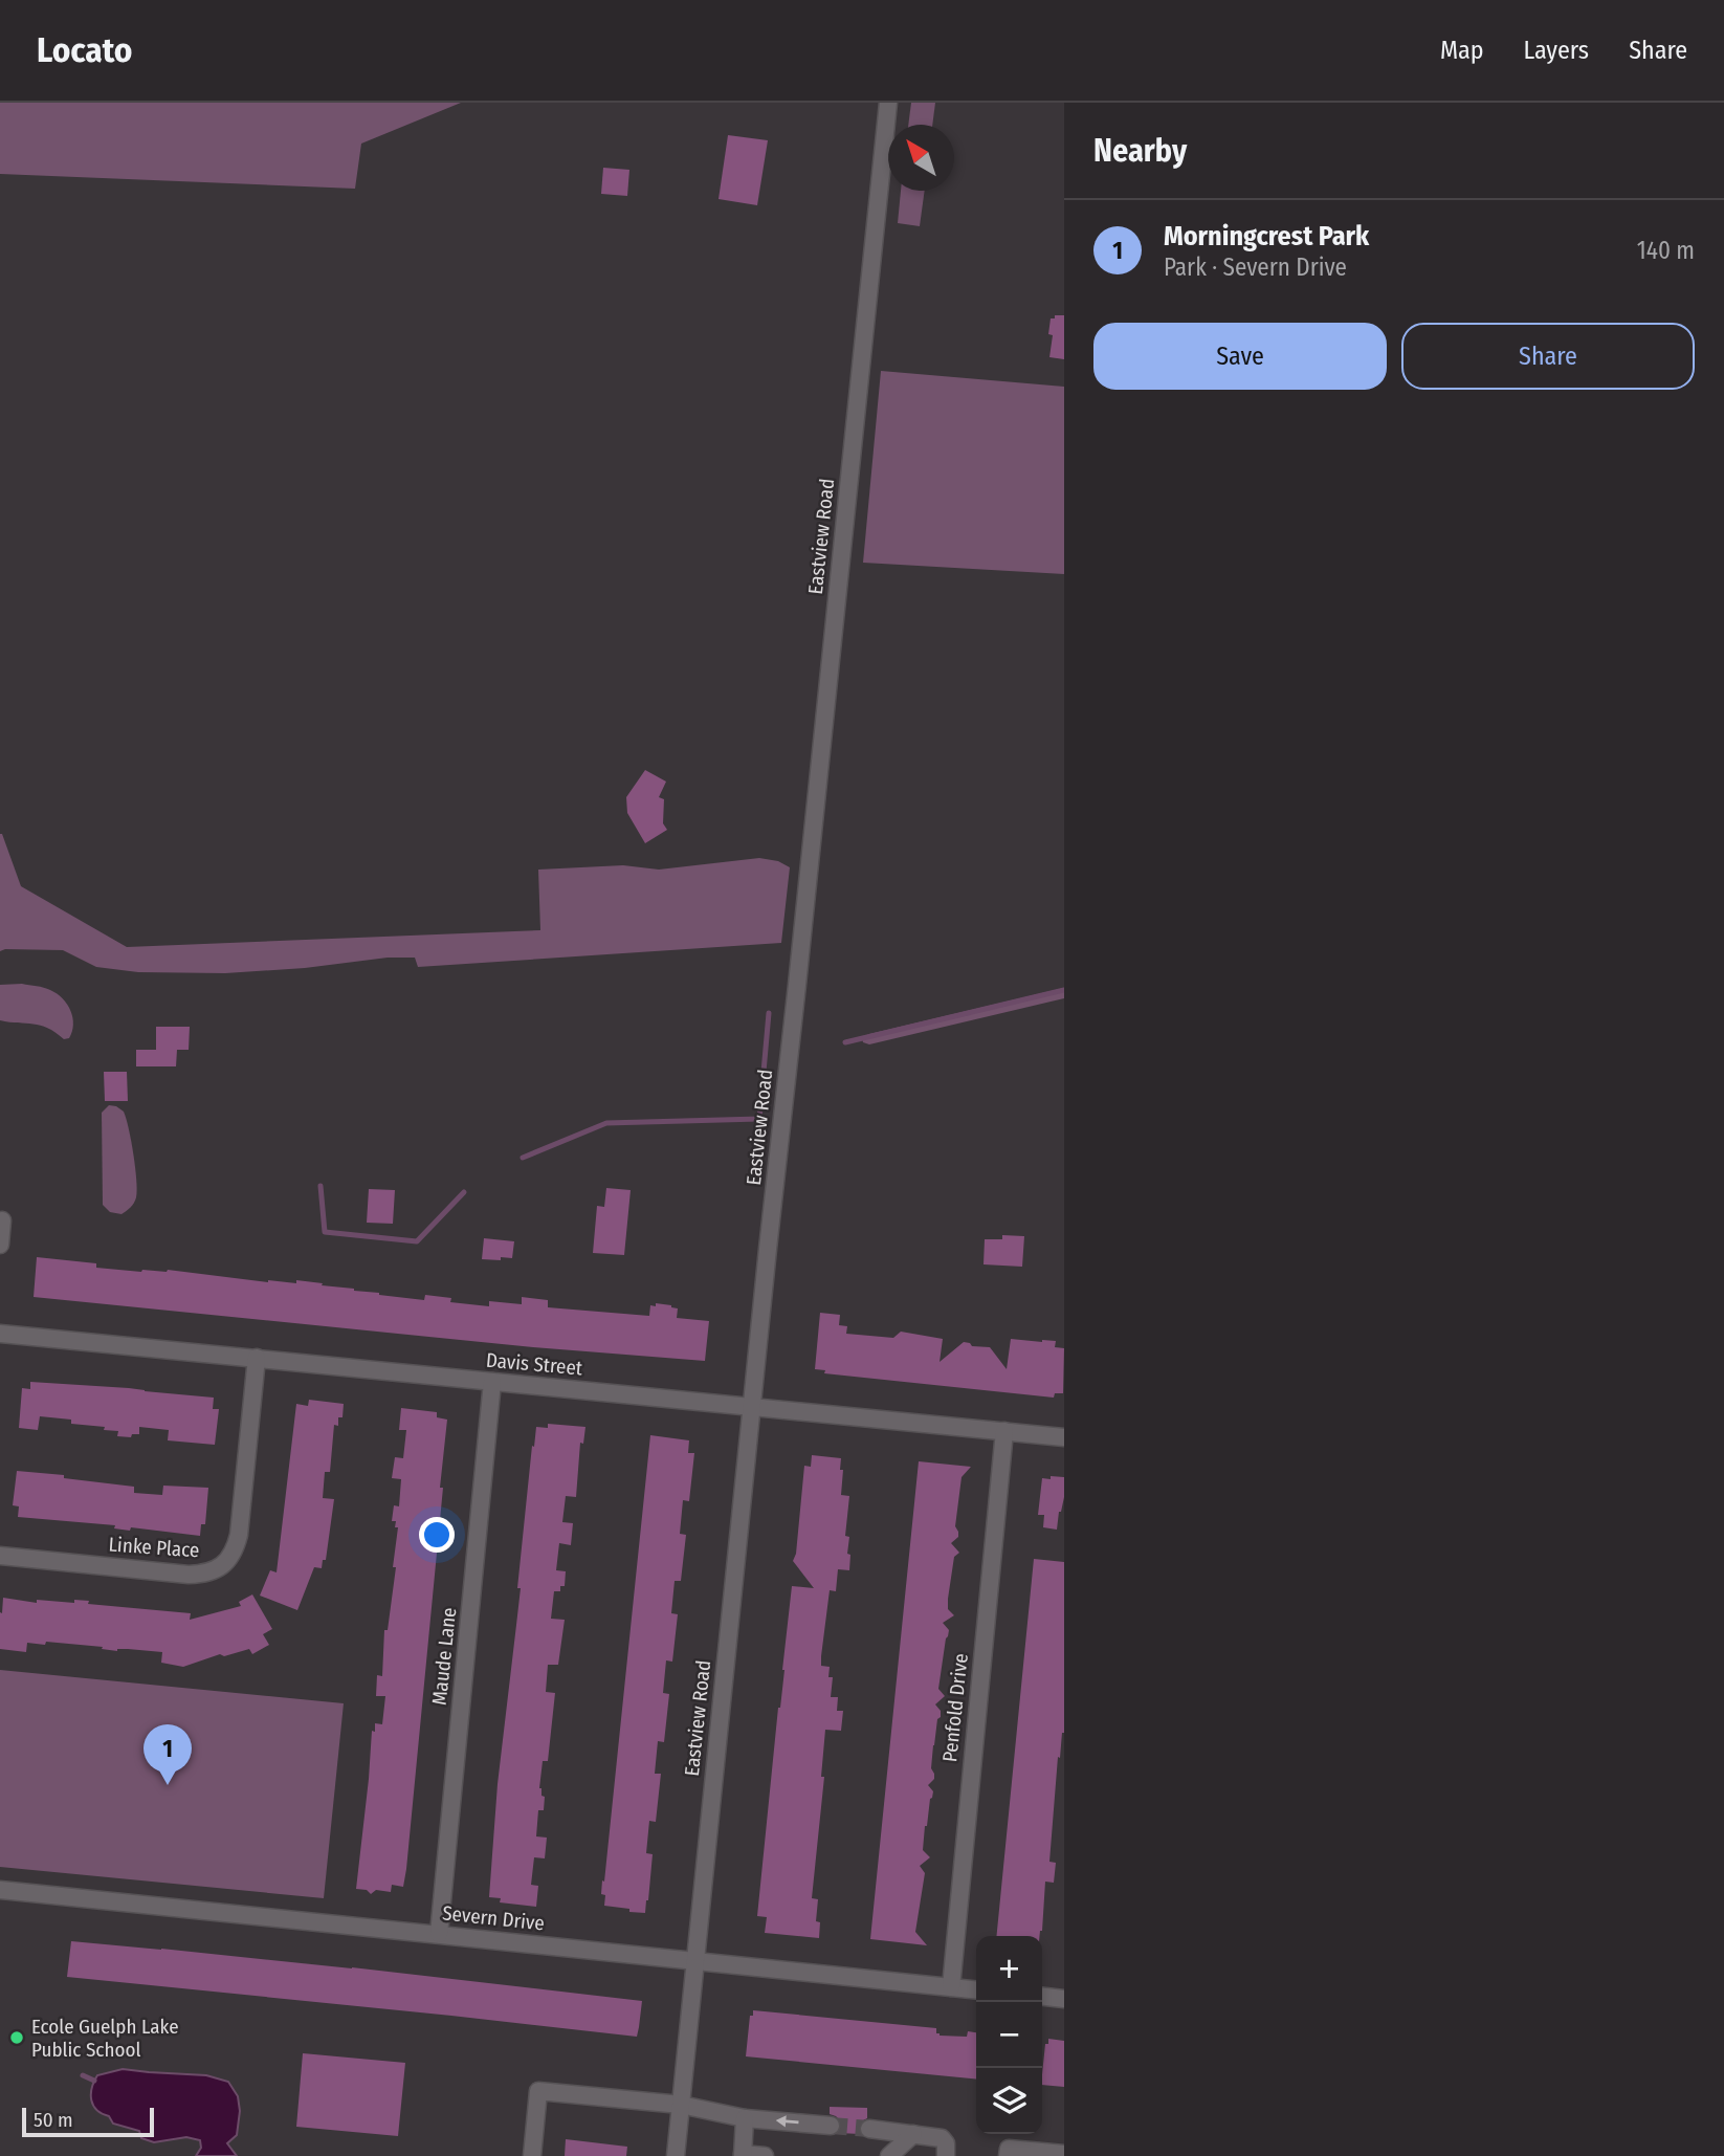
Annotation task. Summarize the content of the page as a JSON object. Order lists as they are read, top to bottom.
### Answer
{
  "streets": {
    "street": [
      "Eastview Road",
      "Davis Street",
      "Linke Place",
      "Maude Lane",
      "Penfold Drive",
      "Severn Drive"
    ]
  },
  "crossings": [
    ["Eastview Road", "Davis Street"],
    ["Eastview Road", "Severn Drive"],
    ["Davis Street", "Linke Place"],
    ["Davis Street", "Maude Lane"],
    ["Davis Street", "Penfold Drive"],
    ["Maude Lane", "Severn Drive"],
    ["Penfold Drive", "Severn Drive"]
  ],
  "places": ["Ecole Guelph Lake Public School"],
  "scale_bar": "50 m",
  "north": "top left",
  "page": {
    "header": "Locato",
    "nav": ["Map", "Layers", "Share"],
    "heading": "Nearby",
    "list": [
      {
        "mark": "1",
        "name": "Morningcrest Park",
        "note": "Park · Severn Drive",
        "value": "140 m"
      }
    ],
    "buttons": ["Save", "Share"],
    "pins": "1",
    "map_buttons": ["+", "−"],
    "scale": "50 m"
  }
}
